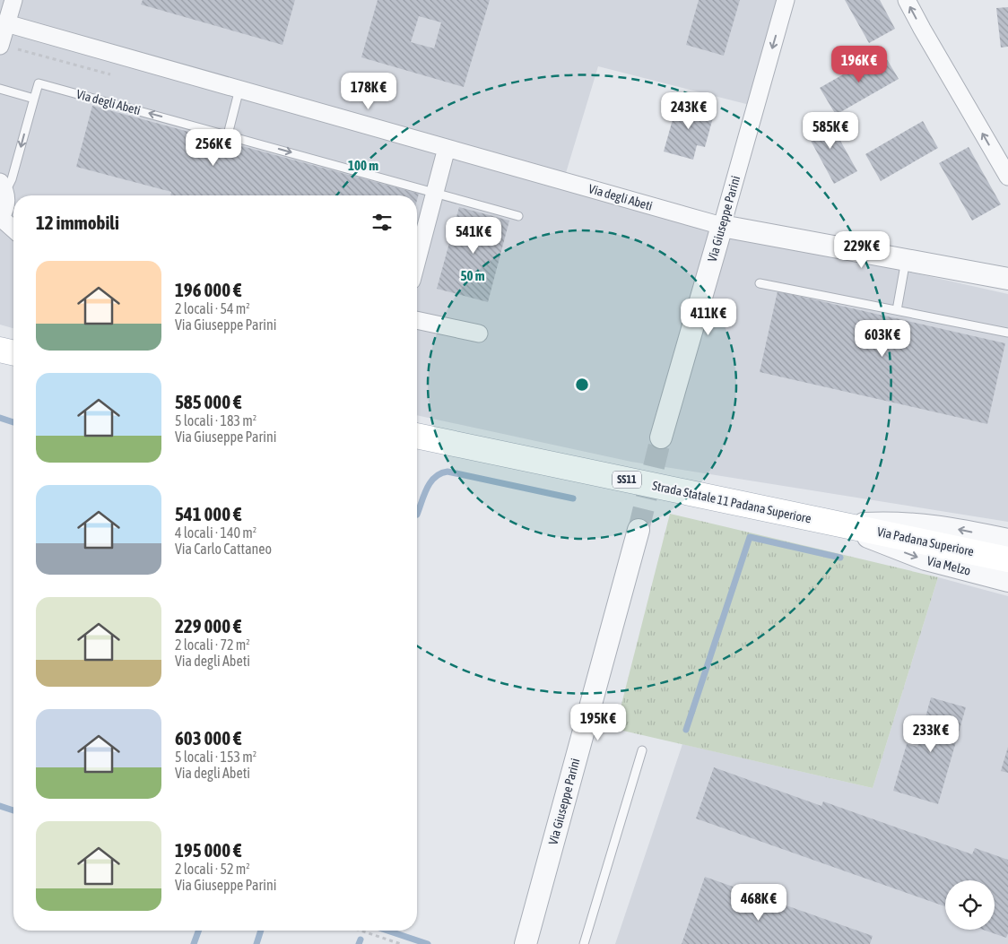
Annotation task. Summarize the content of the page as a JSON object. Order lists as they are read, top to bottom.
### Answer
{
  "streets": {
    "main road": ["SS11", "Strada Statale 11 Padana Superiore", "Via Padana Superiore"],
    "street": ["Via degli Abeti", "Via Giuseppe Parini", "Via Melzo"]
  },
  "crossings": [
    ["Via degli Abeti", "Via Giuseppe Parini"],
    ["Strada Statale 11 Padana Superiore", "Via Padana Superiore"],
    ["Strada Statale 11 Padana Superiore", "Via Melzo"],
    ["Via Padana Superiore", "Via Melzo"]
  ],
  "page": {
    "price": [
      "196K €",
      "178K €",
      "243K €",
      "585K €",
      "256K €",
      "541K €",
      "229K €",
      "411K €",
      "603K €",
      "195K €",
      "233K €",
      "468K €"
    ],
    "heading": "12 immobili",
    "list": [
      {
        "name": "196 000 €",
        "note": "2 locali · 54 m² · Via Giuseppe Parini"
      },
      {
        "name": "585 000 €",
        "note": "5 locali · 183 m² · Via Giuseppe Parini"
      },
      {
        "name": "541 000 €",
        "note": "4 locali · 140 m² · Via Carlo Cattaneo"
      },
      {
        "name": "229 000 €",
        "note": "2 locali · 72 m² · Via degli Abeti"
      },
      {
        "name": "603 000 €",
        "note": "5 locali · 153 m² · Via degli Abeti"
      },
      {
        "name": "195 000 €",
        "note": "2 locali · 52 m² · Via Giuseppe Parini"
      }
    ]
  },
  "rings": ["100 m", "50 m"]
}
